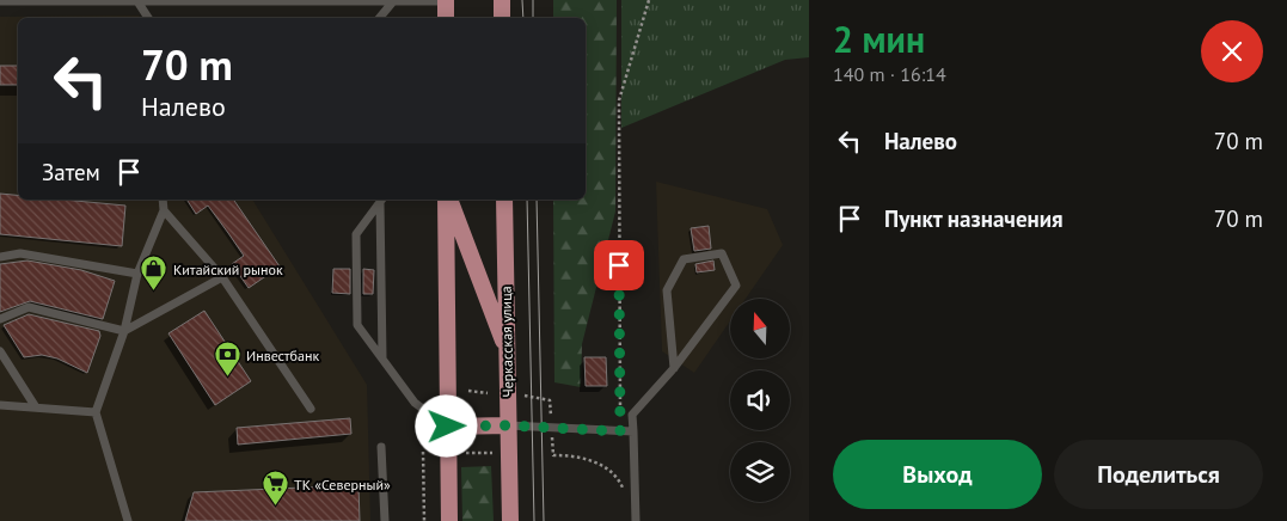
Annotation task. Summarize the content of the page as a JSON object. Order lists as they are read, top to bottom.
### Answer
{
  "streets": {
    "main road": ["Черкасская улица"]
  },
  "places": {
    "shop": ["Китайский рынок"],
    "bank": ["Инвестбанк"],
    "supermarket": ["ТК «Северный»"]
  },
  "north": "top",
  "page": {
    "heading": ["2 мин", "140 m · 16:14"],
    "turn": ["70 m", "Налево"],
    "list": [
      {
        "name": "Налево",
        "value": "70 m"
      },
      {
        "name": "Пункт назначения",
        "value": "70 m"
      }
    ],
    "then": "Затем",
    "buttons": ["Выход", "Поделиться"]
  }
}
